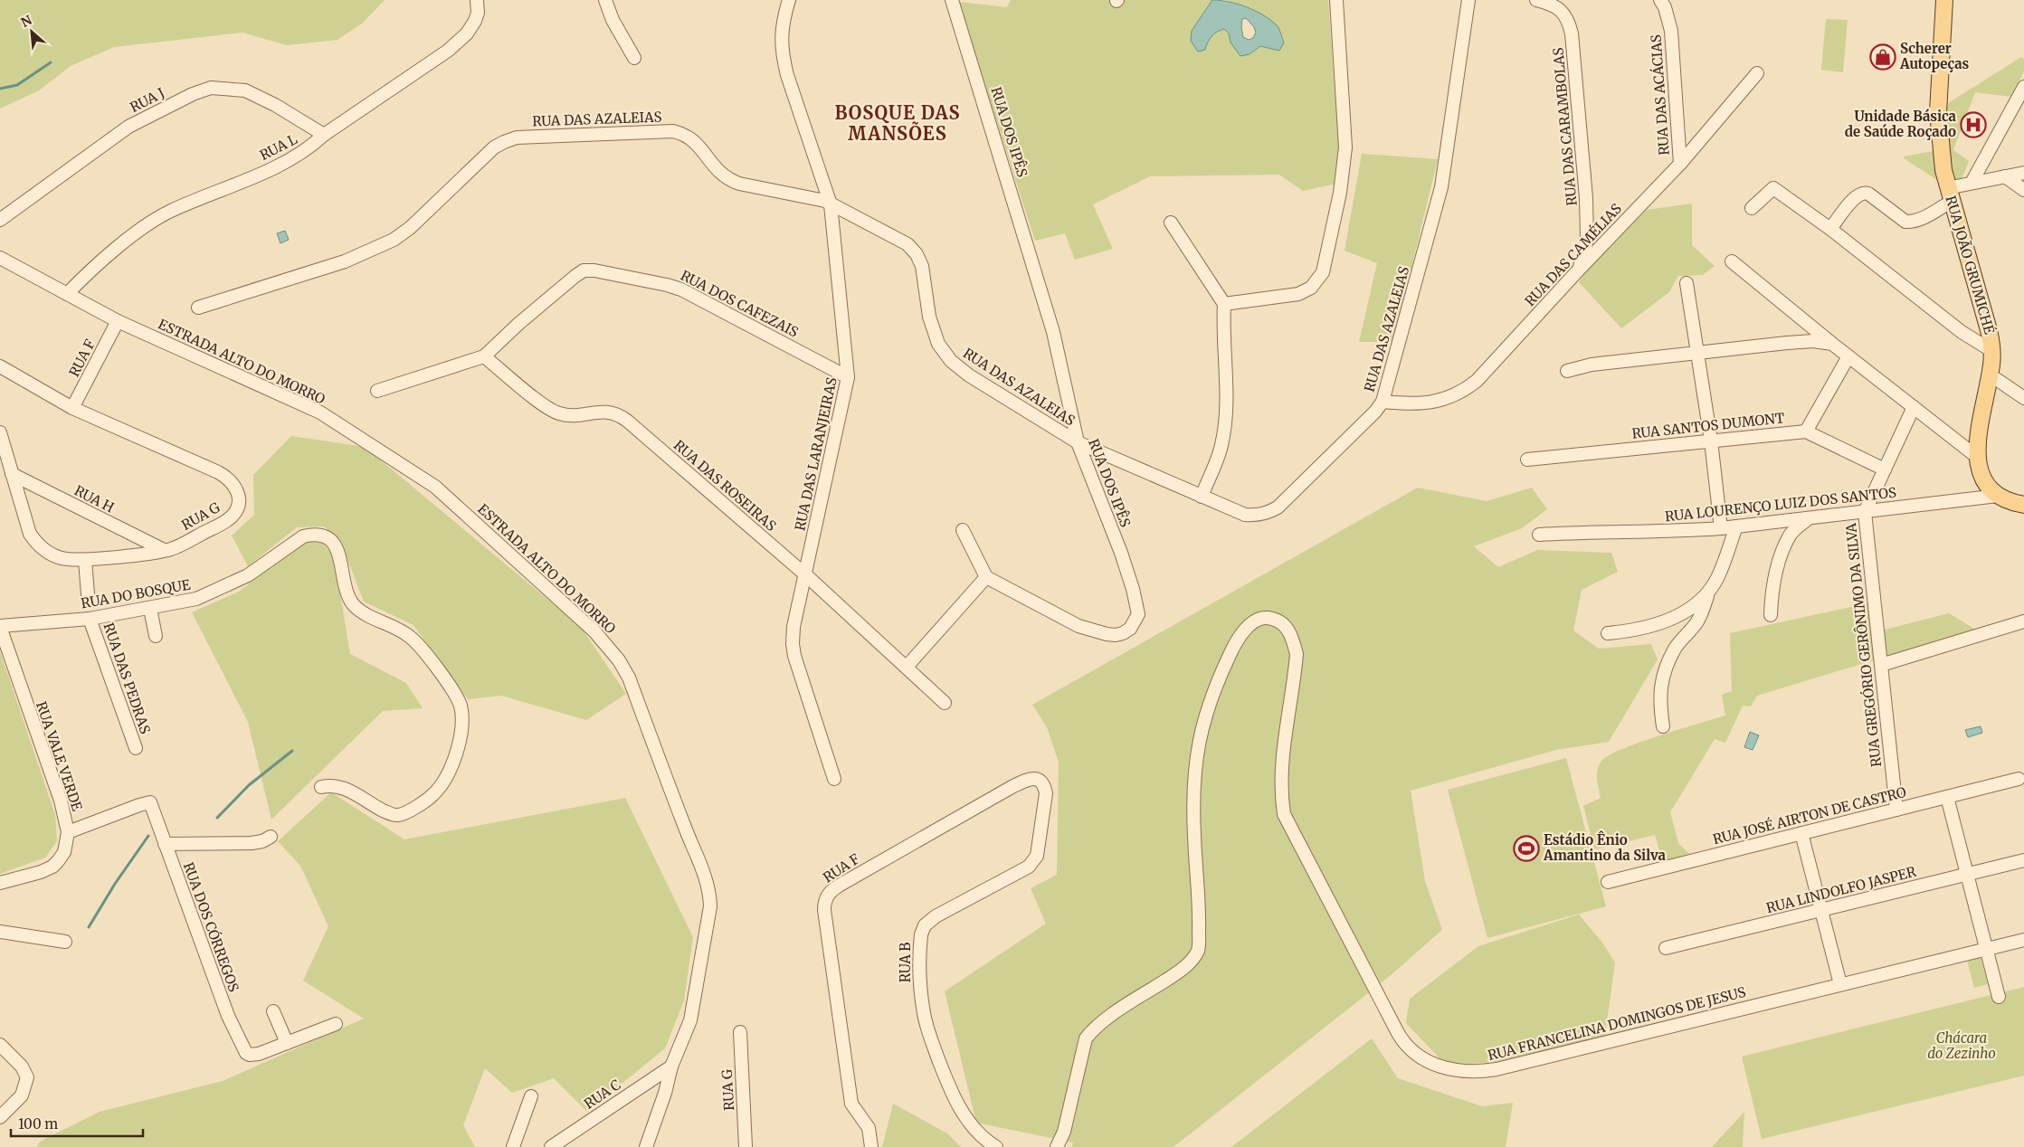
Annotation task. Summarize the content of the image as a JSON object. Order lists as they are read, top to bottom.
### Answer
{
  "streets": {
    "main road": ["RUA JOÃO GRUMICHÉ"],
    "street": [
      "RUA DAS ACÁCIAS",
      "RUA J",
      "RUA DAS AZALEIAS",
      "RUA DAS CARAMBOLAS",
      "RUA DOS IPÊS",
      "RUA L",
      "RUA DAS CAMÉLIAS",
      "RUA DOS CAFEZAIS",
      "RUA F",
      "ESTRADA ALTO DO MORRO",
      "RUA SANTOS DUMONT",
      "RUA DAS LARANJEIRAS",
      "RUA DAS ROSEIRAS",
      "RUA H",
      "RUA LOURENÇO LUIZ DOS SANTOS",
      "RUA G",
      "RUA DO BOSQUE",
      "RUA GREGÓRIO GERÔNIMO DA SILVA",
      "RUA DAS PEDRAS",
      "RUA VALE VERDE",
      "RUA JOSÉ AIRTON DE CASTRO",
      "RUA LINDOLFO JASPER",
      "RUA DOS CÓRREGOS",
      "RUA B",
      "RUA FRANCELINA DOMINGOS DE JESUS",
      "RUA C"
    ]
  },
  "crossings": [
    ["RUA DAS ACÁCIAS", "RUA DAS CAMÉLIAS"],
    ["RUA J", "RUA L"],
    ["RUA DAS AZALEIAS", "RUA DOS IPÊS"],
    ["RUA DAS AZALEIAS", "RUA DAS CAMÉLIAS"],
    ["RUA DAS AZALEIAS", "RUA DAS LARANJEIRAS"],
    ["RUA DAS CARAMBOLAS", "RUA DAS CAMÉLIAS"],
    ["RUA L", "ESTRADA ALTO DO MORRO"],
    ["RUA JOÃO GRUMICHÉ", "RUA LOURENÇO LUIZ DOS SANTOS"],
    ["RUA DOS CAFEZAIS", "RUA DAS LARANJEIRAS"],
    ["RUA DOS CAFEZAIS", "RUA DAS ROSEIRAS"],
    ["RUA F", "ESTRADA ALTO DO MORRO"],
    ["RUA F", "RUA G"],
    ["RUA F", "RUA B"],
    ["ESTRADA ALTO DO MORRO", "RUA C"],
    ["RUA DAS LARANJEIRAS", "RUA DAS ROSEIRAS"],
    ["RUA H", "RUA G"],
    ["RUA LOURENÇO LUIZ DOS SANTOS", "RUA GREGÓRIO GERÔNIMO DA SILVA"],
    ["RUA DO BOSQUE", "RUA DAS PEDRAS"],
    ["RUA DO BOSQUE", "RUA VALE VERDE"],
    ["RUA GREGÓRIO GERÔNIMO DA SILVA", "RUA JOSÉ AIRTON DE CASTRO"],
    ["RUA VALE VERDE", "RUA DOS CÓRREGOS"]
  ],
  "districts": ["BOSQUE DAS MANSÕES"],
  "parks": ["Chácara do Zezinho"],
  "places": {
    "shop": ["Scherer Autopeças"],
    "hospital": ["Unidade Básica de Saúde Roçado"],
    "sports": ["Estádio Ênio Amantino da Silva"]
  },
  "scale_bar": "100 m",
  "north": "top left"
}
